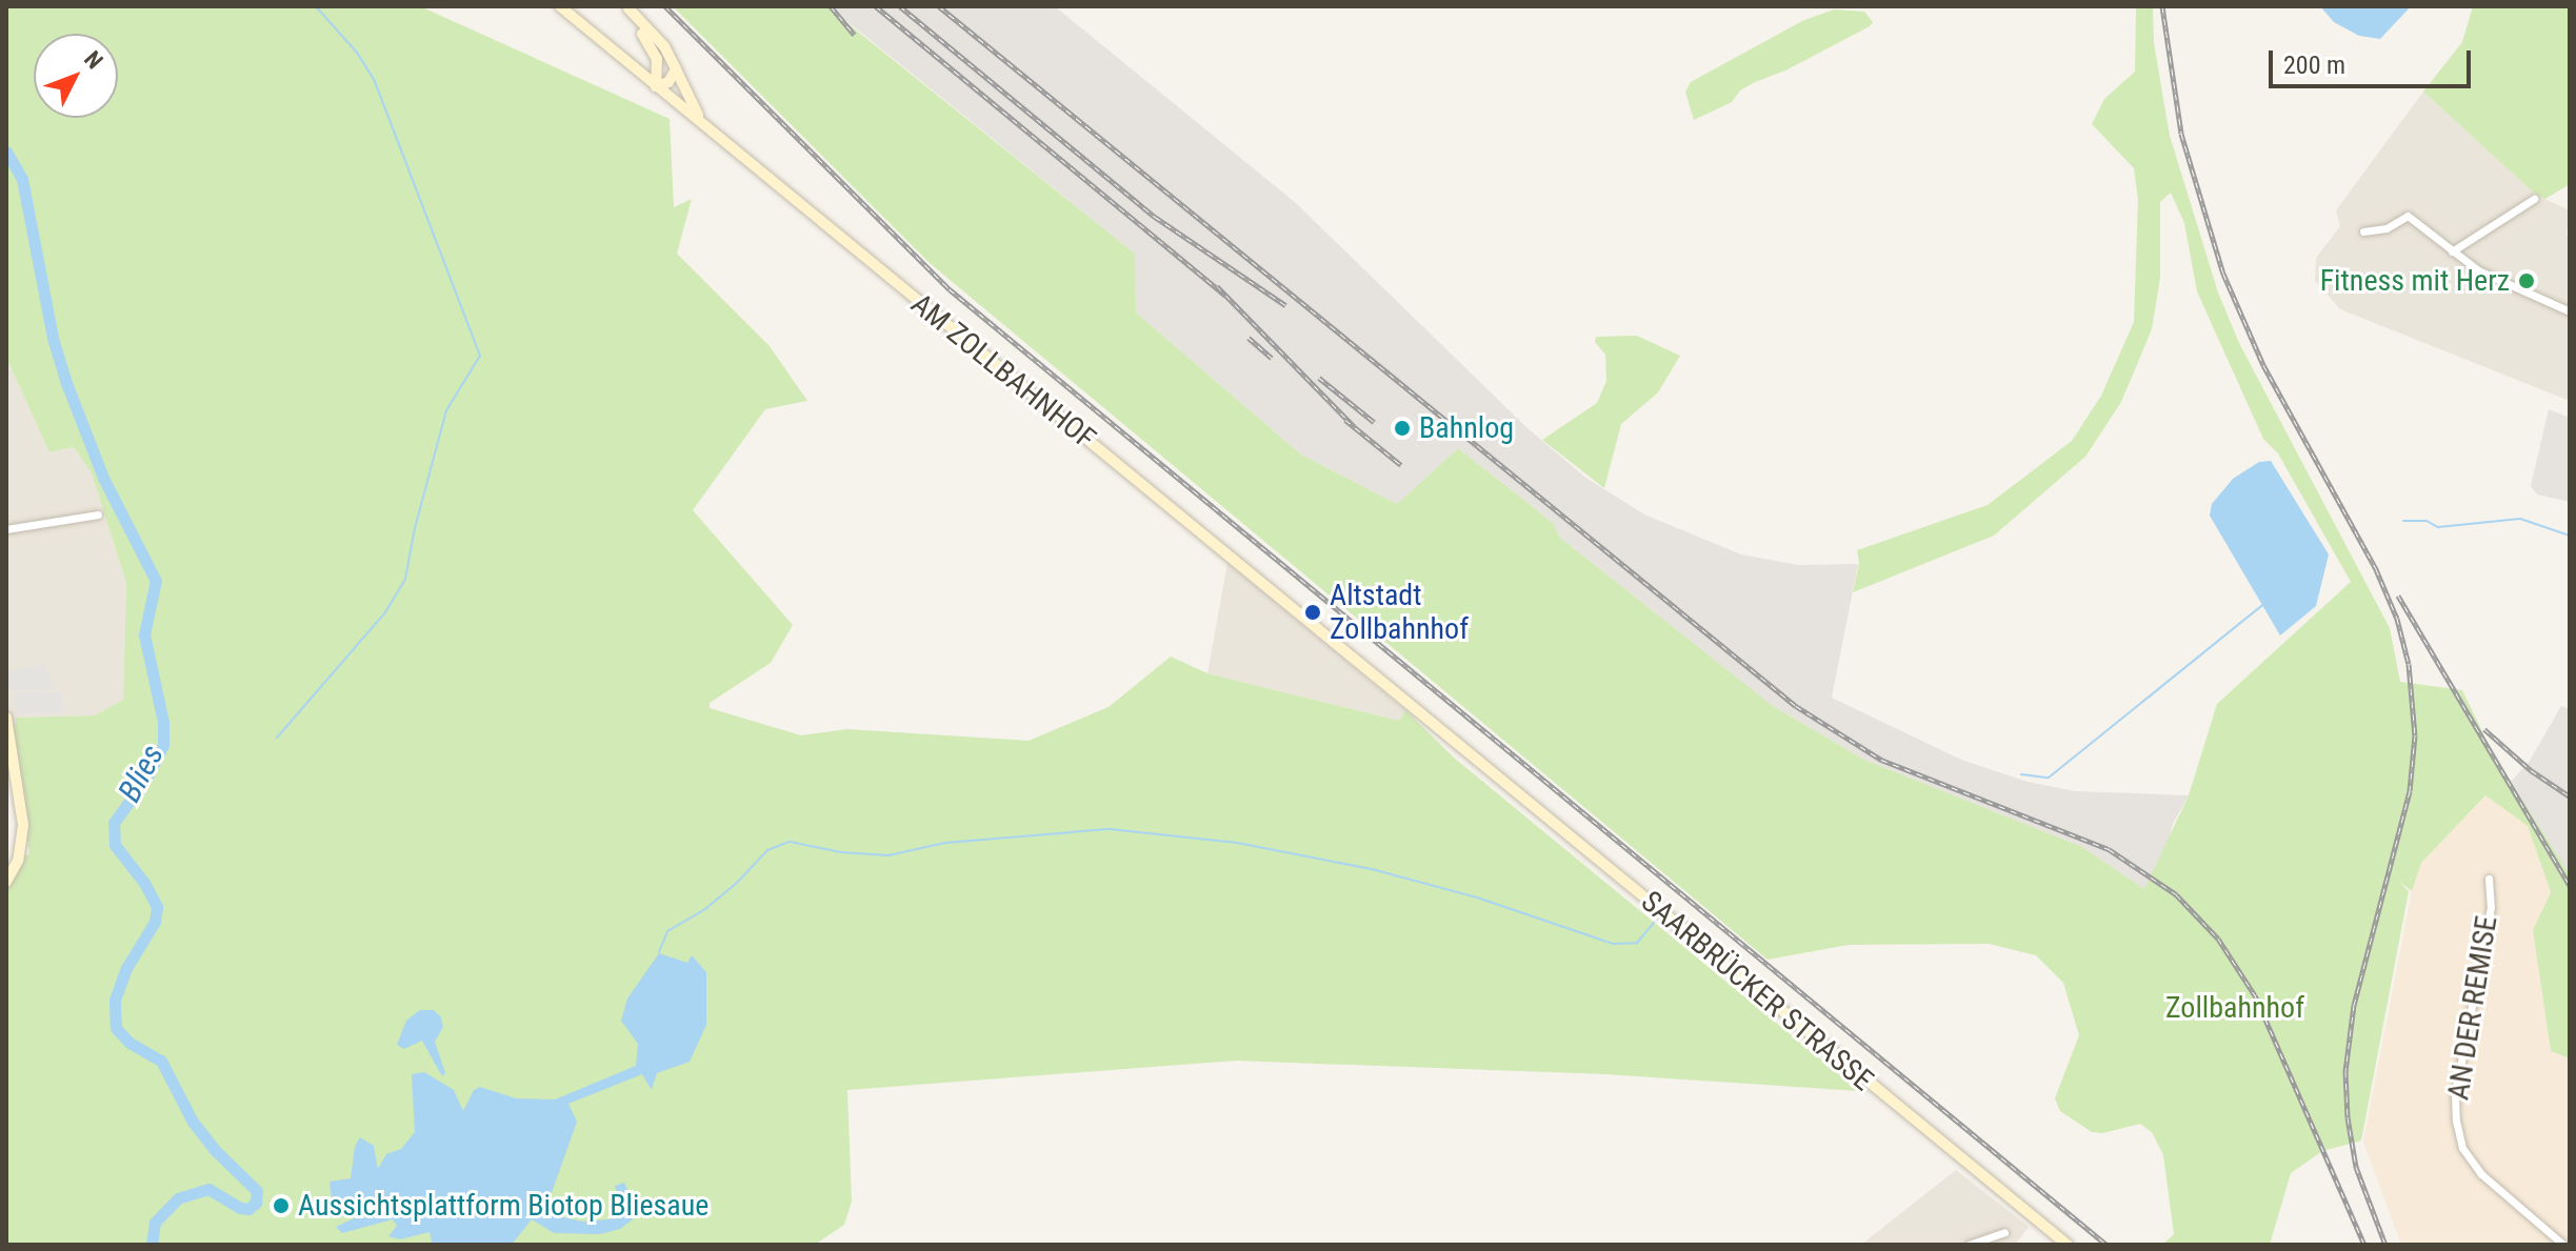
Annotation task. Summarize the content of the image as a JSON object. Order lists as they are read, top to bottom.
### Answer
{
  "streets": {
    "main road": ["AM ZOLLBAHNHOF", "SAARBRÜCKER STRASSE"],
    "street": ["AN DER REMISE"]
  },
  "crossings": [
    ["AM ZOLLBAHNHOF", "SAARBRÜCKER STRASSE"]
  ],
  "water": ["Blies"],
  "parks": ["Zollbahnhof"],
  "places": [
    "Fitness mit Herz",
    "Bahnlog",
    "Altstadt Zollbahnhof",
    "Aussichtsplattform Biotop Bliesaue"
  ],
  "scale_bar": "200 m",
  "north": "top right"
}
